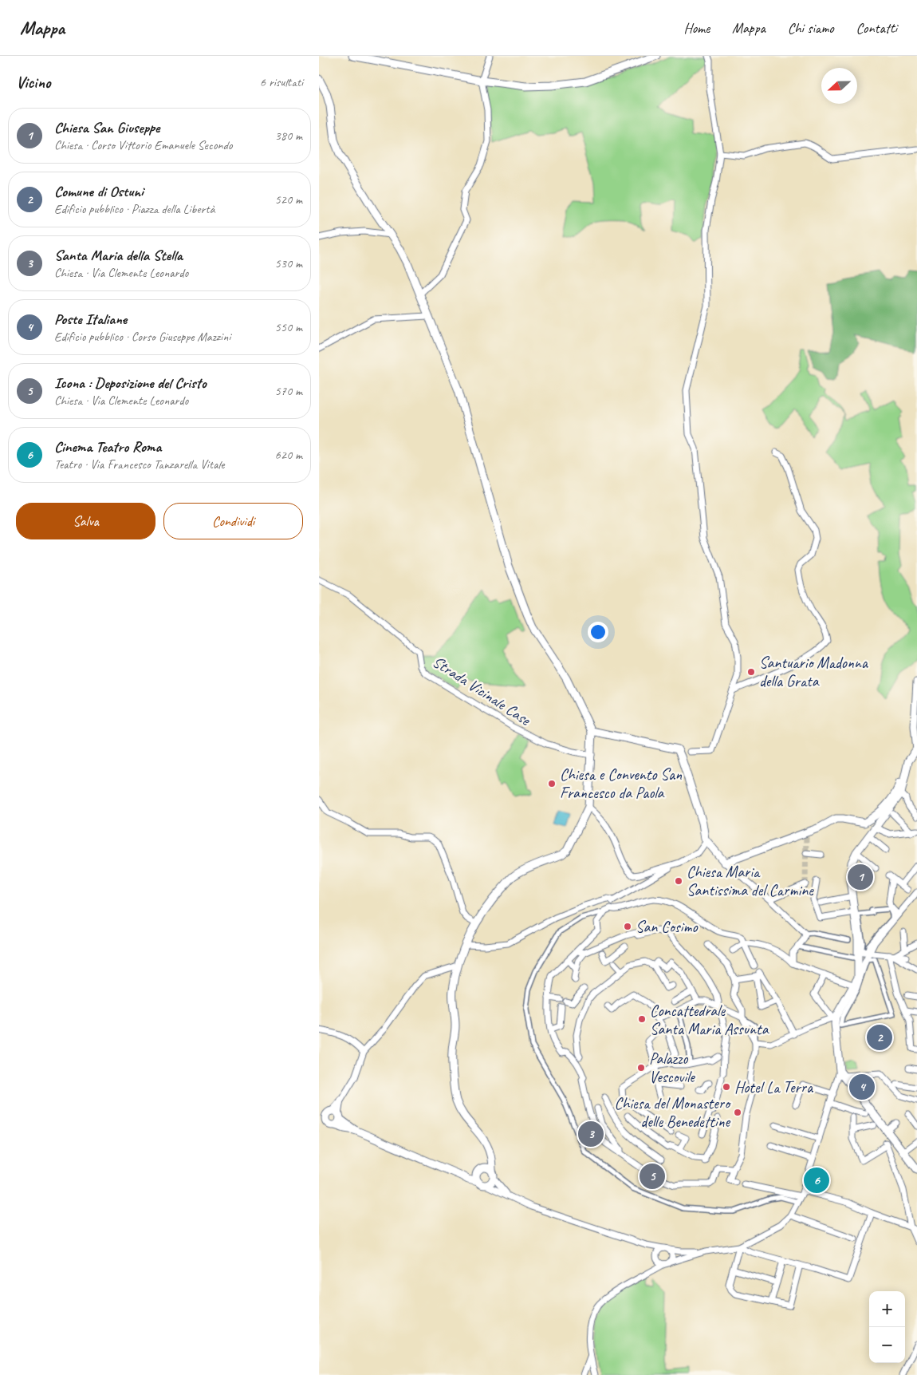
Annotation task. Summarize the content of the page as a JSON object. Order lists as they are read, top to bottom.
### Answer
{
  "streets": {
    "street": ["Strada Vicinale Case"]
  },
  "places": [
    "Santuario Madonna della Grata",
    "Chiesa e Convento San Francesco da Paola",
    "Chiesa Maria Santissima del Carmine",
    "San Cosimo",
    "Concattedrale Santa Maria Assunta",
    "Palazzo Vescovile",
    "Hotel La Terra",
    "Chiesa del Monastero delle Benedettine"
  ],
  "north": "left",
  "page": {
    "header": "Mappa",
    "nav": [
      "Home",
      "Mappa",
      "Chi siamo",
      "Contatti"
    ],
    "heading": ["Vicino", "6 risultati"],
    "list": [
      {
        "mark": "1",
        "name": "Chiesa San Giuseppe",
        "note": "Chiesa · Corso Vittorio Emanuele Secondo",
        "value": "380 m"
      },
      {
        "mark": "2",
        "name": "Comune di Ostuni",
        "note": "Edificio pubblico · Piazza della Libertà",
        "value": "520 m"
      },
      {
        "mark": "3",
        "name": "Santa Maria della Stella",
        "note": "Chiesa · Via Clemente Leonardo",
        "value": "530 m"
      },
      {
        "mark": "4",
        "name": "Poste Italiane",
        "note": "Edificio pubblico · Corso Giuseppe Mazzini",
        "value": "550 m"
      },
      {
        "mark": "5",
        "name": "Icona : Deposizione del Cristo",
        "note": "Chiesa · Via Clemente Leonardo",
        "value": "570 m"
      },
      {
        "mark": "6",
        "name": "Cinema Teatro Roma",
        "note": "Teatro · Via Francesco Tanzarella Vitale",
        "value": "620 m"
      }
    ],
    "buttons": ["Salva", "Condividi"],
    "pins": [
      "1",
      "2",
      "4",
      "3",
      "5",
      "6"
    ],
    "map_buttons": ["+", "−"]
  }
}
